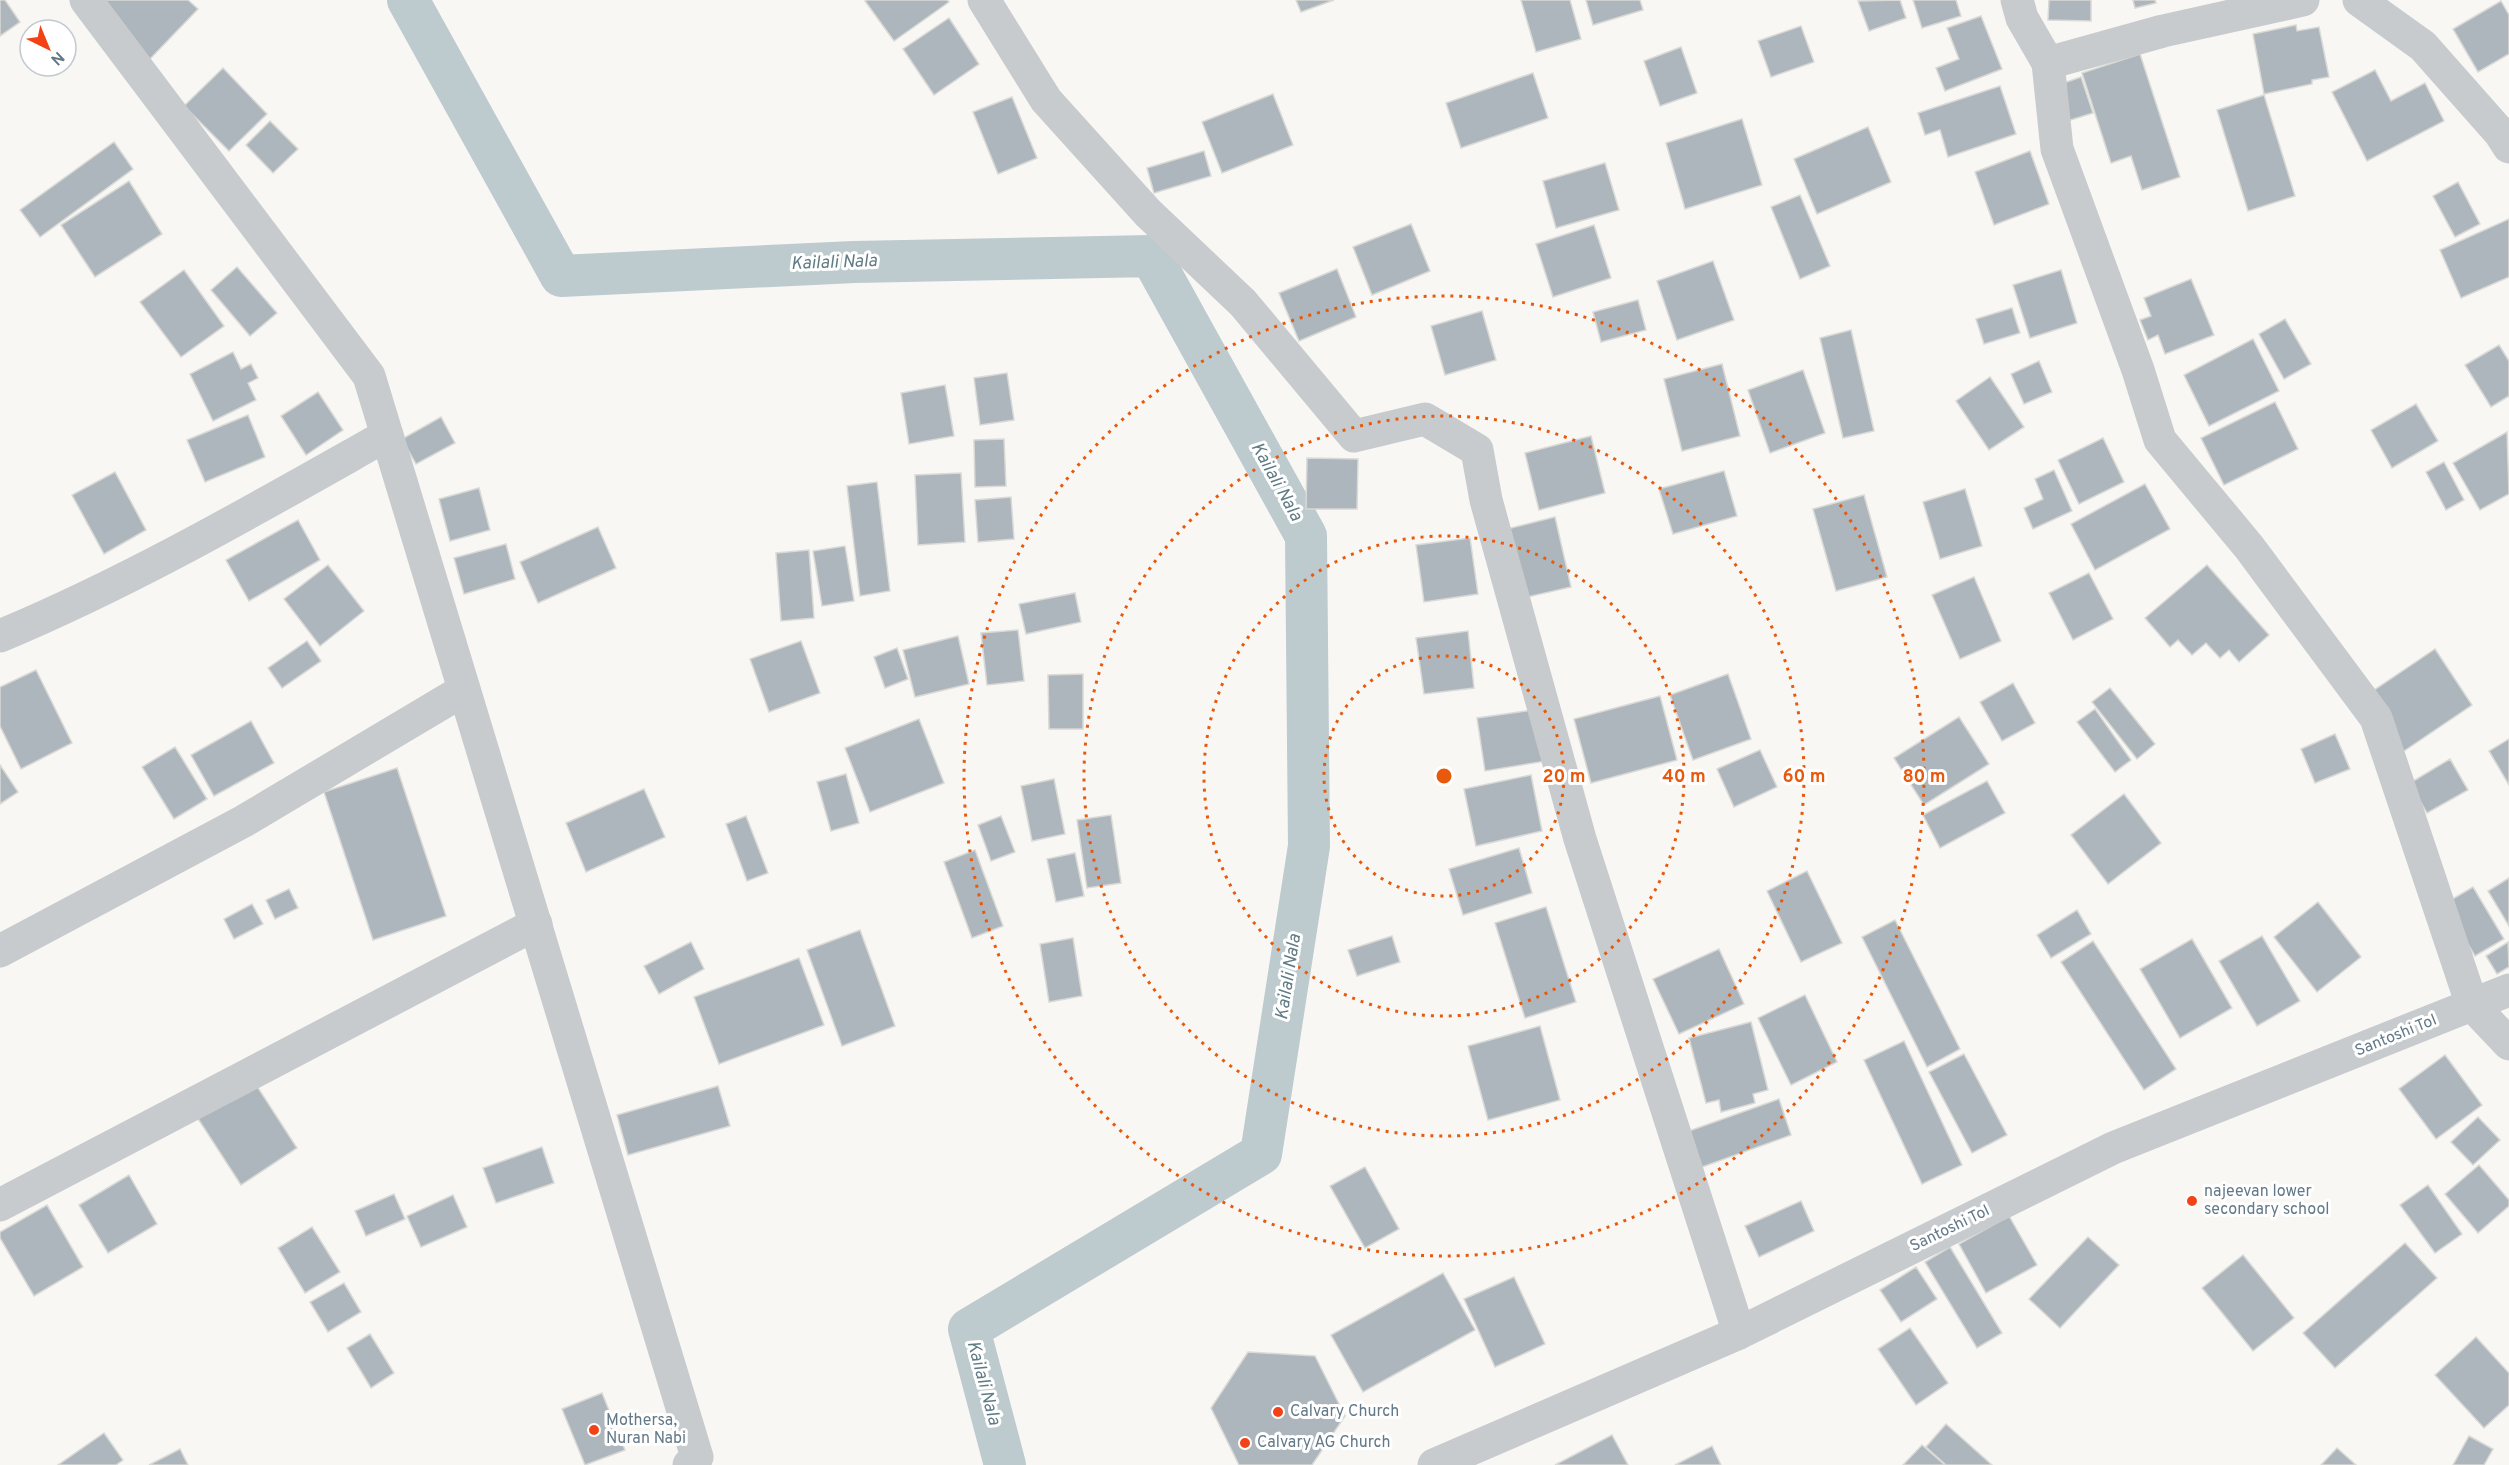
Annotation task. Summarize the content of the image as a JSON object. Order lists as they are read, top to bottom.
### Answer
{
  "streets": {
    "street": ["Santoshi Tol"]
  },
  "water": ["Kailali Nala"],
  "places": [
    "najeevan lower secondary school",
    "Calvary Church",
    "Mothersa, Nuran Nabi",
    "Calvary AG Church"
  ],
  "north": "bottom right",
  "rings": [
    "20 m",
    "40 m",
    "60 m",
    "80 m"
  ]
}
